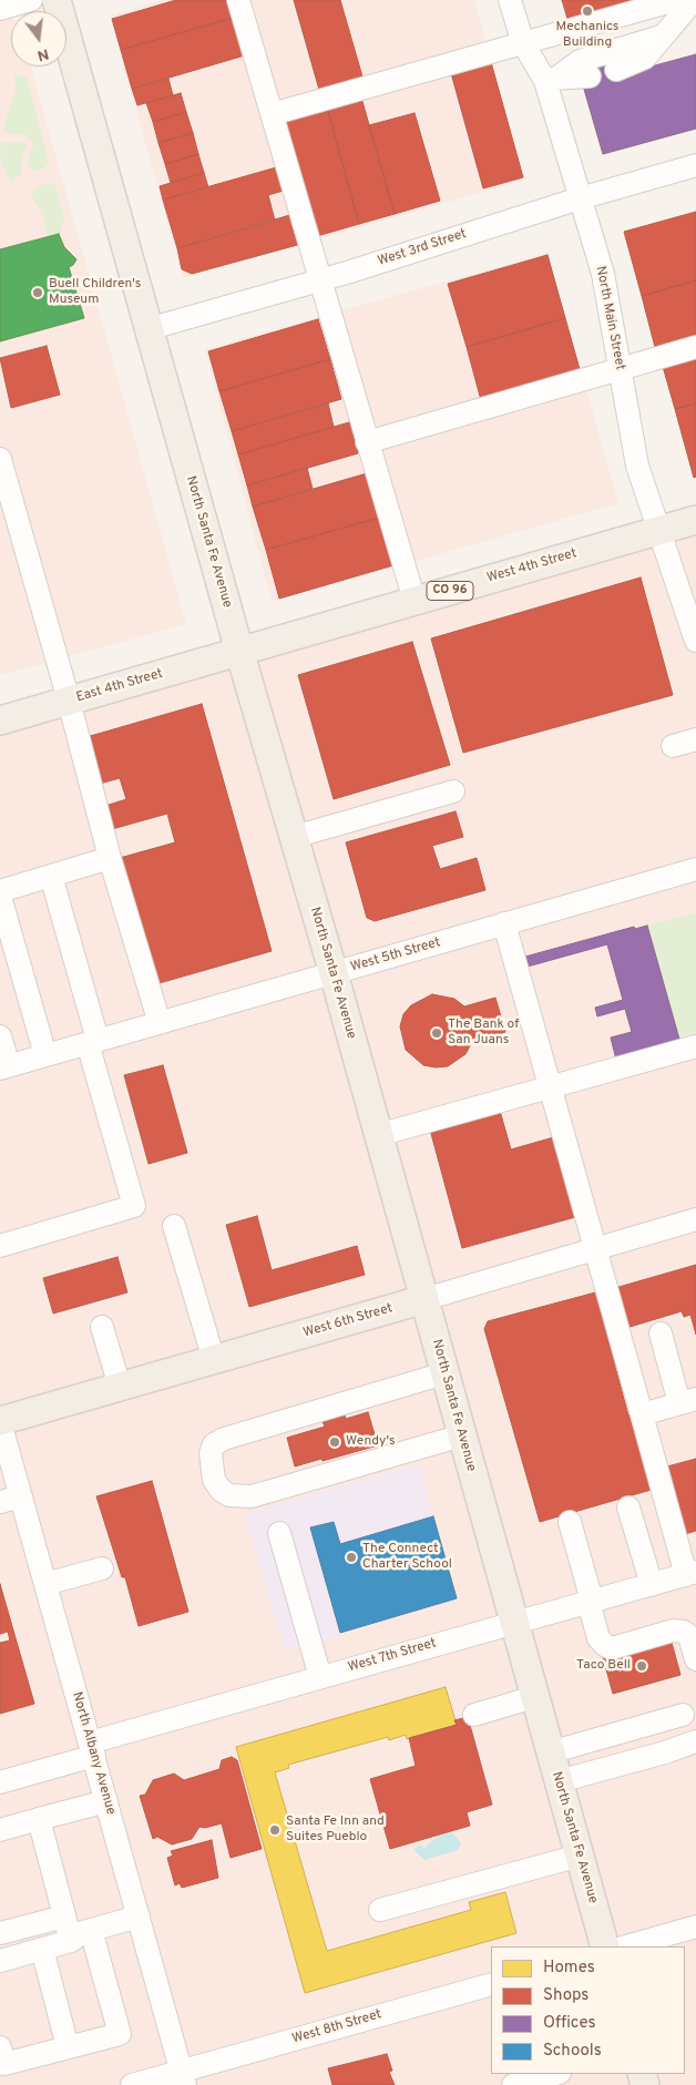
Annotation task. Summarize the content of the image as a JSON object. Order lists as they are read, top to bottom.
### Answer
{
  "streets": {
    "main road": [
      "North Santa Fe Avenue",
      "West 4th Street",
      "CO 96",
      "East 4th Street",
      "West 6th Street"
    ],
    "street": [
      "West 3rd Street",
      "North Main Street",
      "West 5th Street",
      "West 7th Street",
      "North Albany Avenue",
      "West 8th Street"
    ]
  },
  "crossings": [
    ["West 3rd Street", "North Main Street"],
    ["West 3rd Street", "North Santa Fe Avenue"],
    ["North Main Street", "West 4th Street"],
    ["North Santa Fe Avenue", "West 4th Street"],
    ["North Santa Fe Avenue", "East 4th Street"],
    ["North Santa Fe Avenue", "West 5th Street"],
    ["North Santa Fe Avenue", "West 6th Street"],
    ["North Santa Fe Avenue", "West 7th Street"],
    ["West 4th Street", "East 4th Street"],
    ["West 6th Street", "North Albany Avenue"],
    ["West 7th Street", "North Albany Avenue"],
    ["North Albany Avenue", "West 8th Street"]
  ],
  "places": [
    "Mechanics Building",
    "Buell Children's Museum",
    "The Bank of San Juans",
    "Wendy's",
    "The Connect Charter School",
    "Taco Bell",
    "Santa Fe Inn and Suites Pueblo"
  ],
  "legend": [
    "Homes",
    "Shops",
    "Offices",
    "Schools"
  ],
  "north": "bottom"
}
